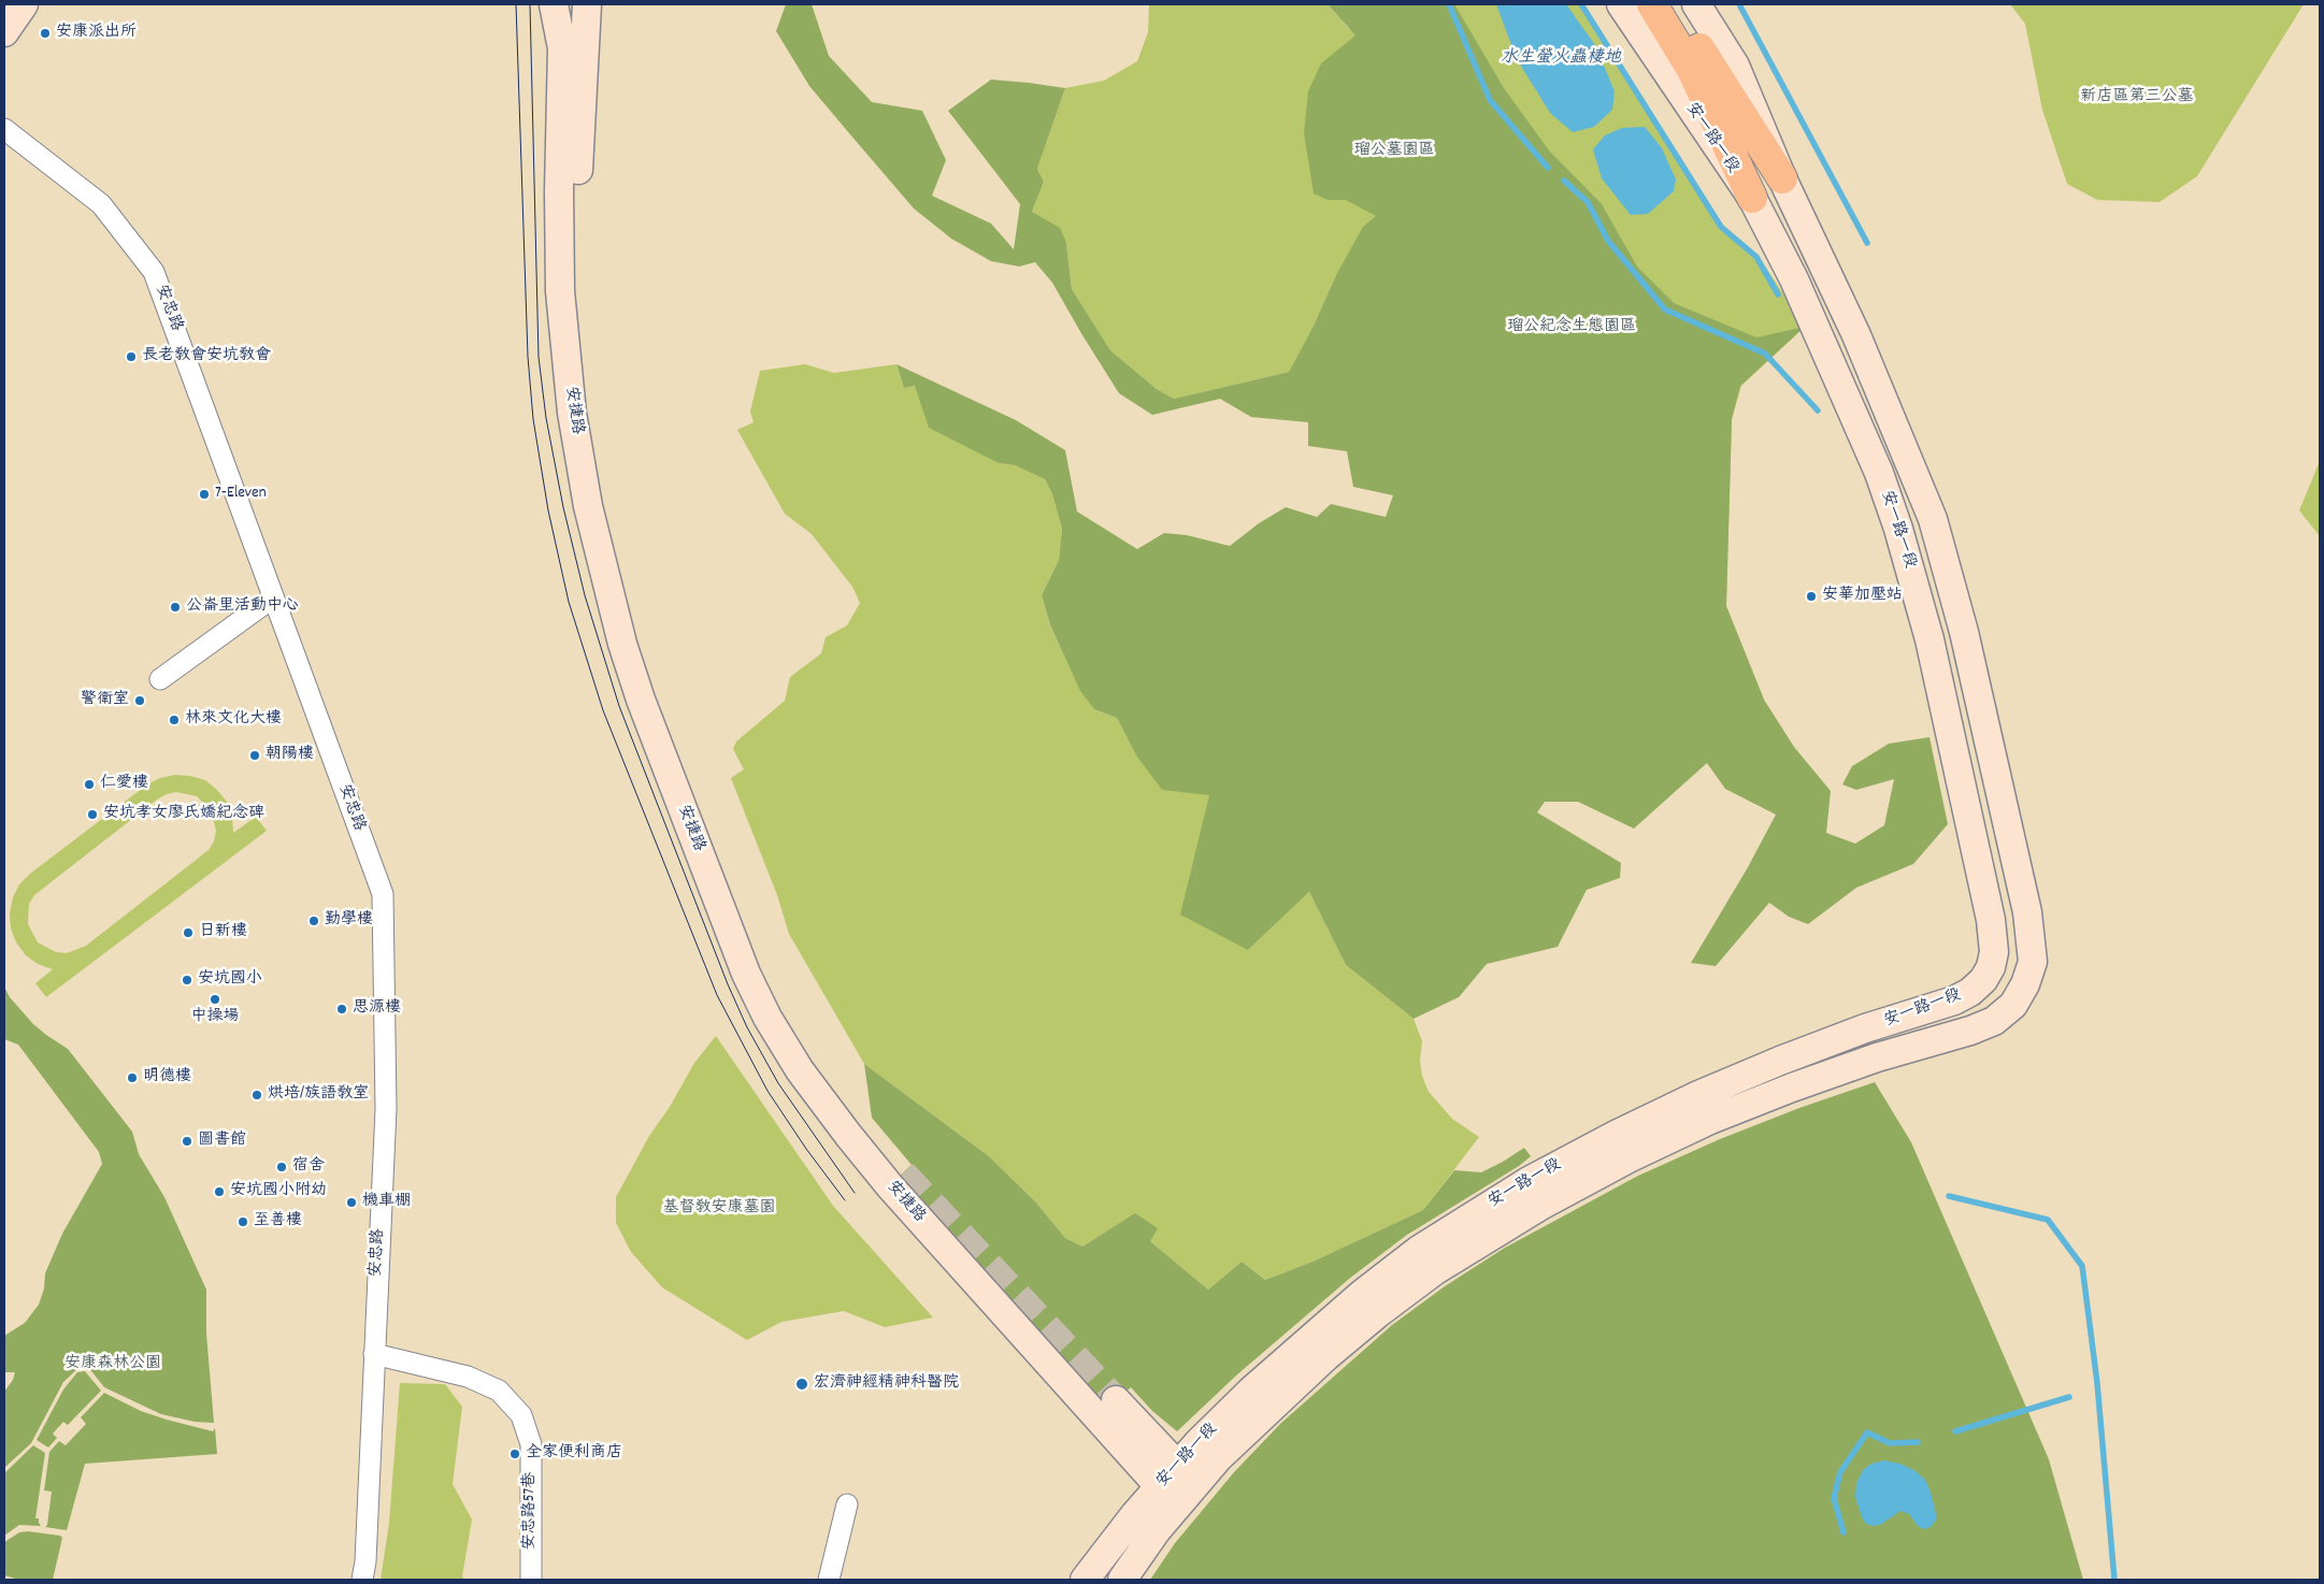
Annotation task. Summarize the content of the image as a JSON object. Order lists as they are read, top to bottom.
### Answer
{
  "streets": {
    "street": [
      "安一路一段",
      "安忠路",
      "安捷路",
      "安忠路57巷"
    ]
  },
  "crossings": [
    ["安一路一段", "安捷路"],
    ["安忠路", "安忠路57巷"]
  ],
  "water": ["水生螢火蟲棲地"],
  "parks": [
    "新店區第三公墓",
    "瑠公墓園區",
    "瑠公紀念生態園區",
    "基督教安康墓園",
    "安康森林公園"
  ],
  "places": [
    "安康派出所",
    "長老教會安坑教會",
    "7-Eleven",
    "安華加壓站",
    "公崙里活動中心",
    "警衛室",
    "林來文化大樓",
    "朝陽樓",
    "仁愛樓",
    "安坑孝女廖氏嬌紀念碑",
    "勤學樓",
    "日新樓",
    "安坑國小",
    "中操場",
    "思源樓",
    "明德樓",
    "烘培/族語教室",
    "圖書館",
    "宿舍",
    "安坑國小附幼",
    "機車棚",
    "至善樓",
    "宏濟神經精神科醫院",
    "全家便利商店"
  ]
}
